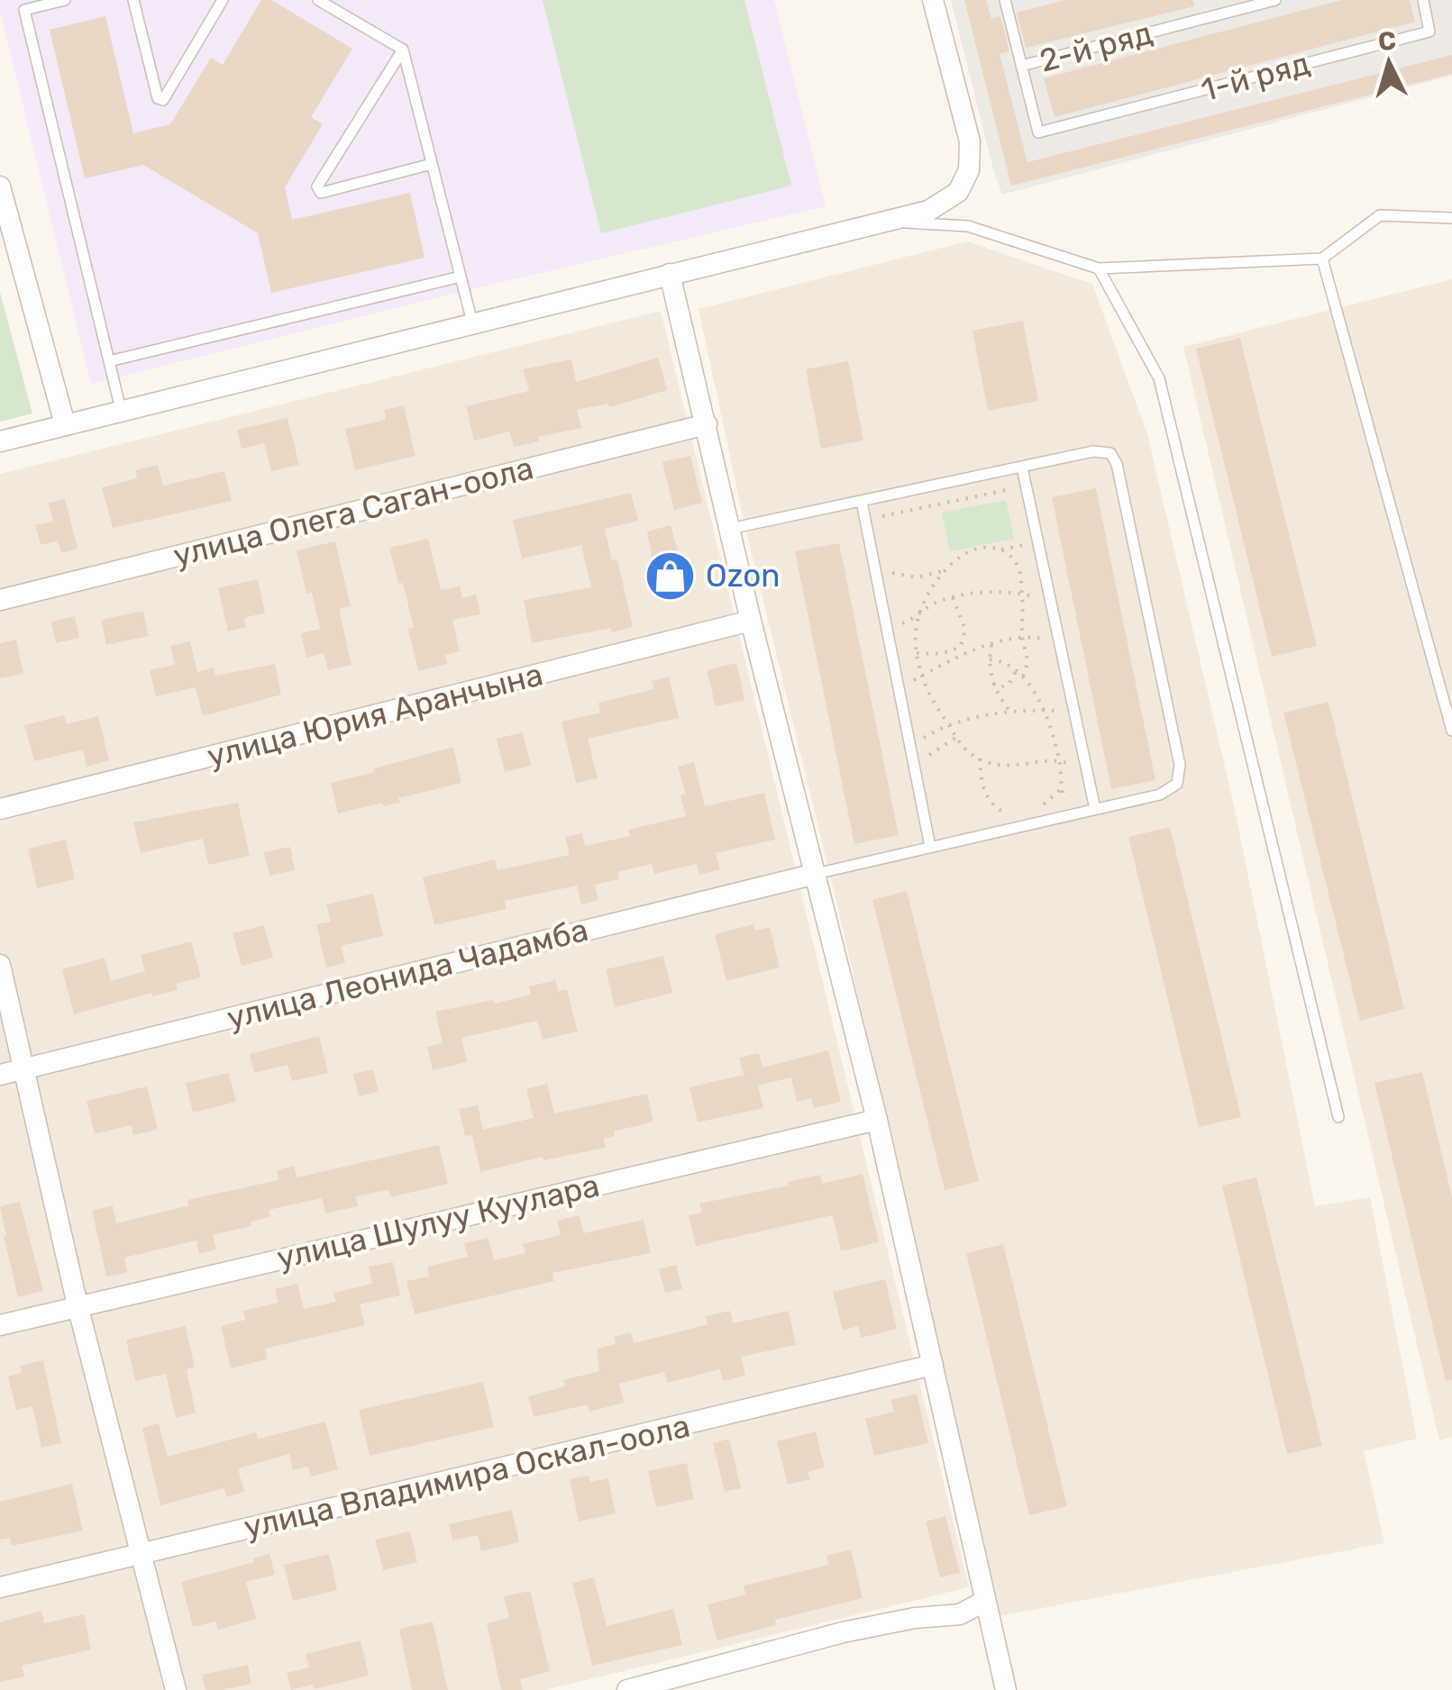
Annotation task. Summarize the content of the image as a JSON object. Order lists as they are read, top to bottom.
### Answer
{
  "streets": {
    "street": [
      "улица Олега Саган-оола",
      "улица Юрия Аранчына",
      "улица Леонида Чадамба",
      "улица Шулуу Куулара",
      "улица Владимира Оскал-оола"
    ],
    "lane": ["2-й ряд", "1-й ряд"]
  },
  "crossings": [
    ["2-й ряд", "1-й ряд"]
  ],
  "places": {
    "shop": ["Ozon"]
  },
  "north": "top"
}
